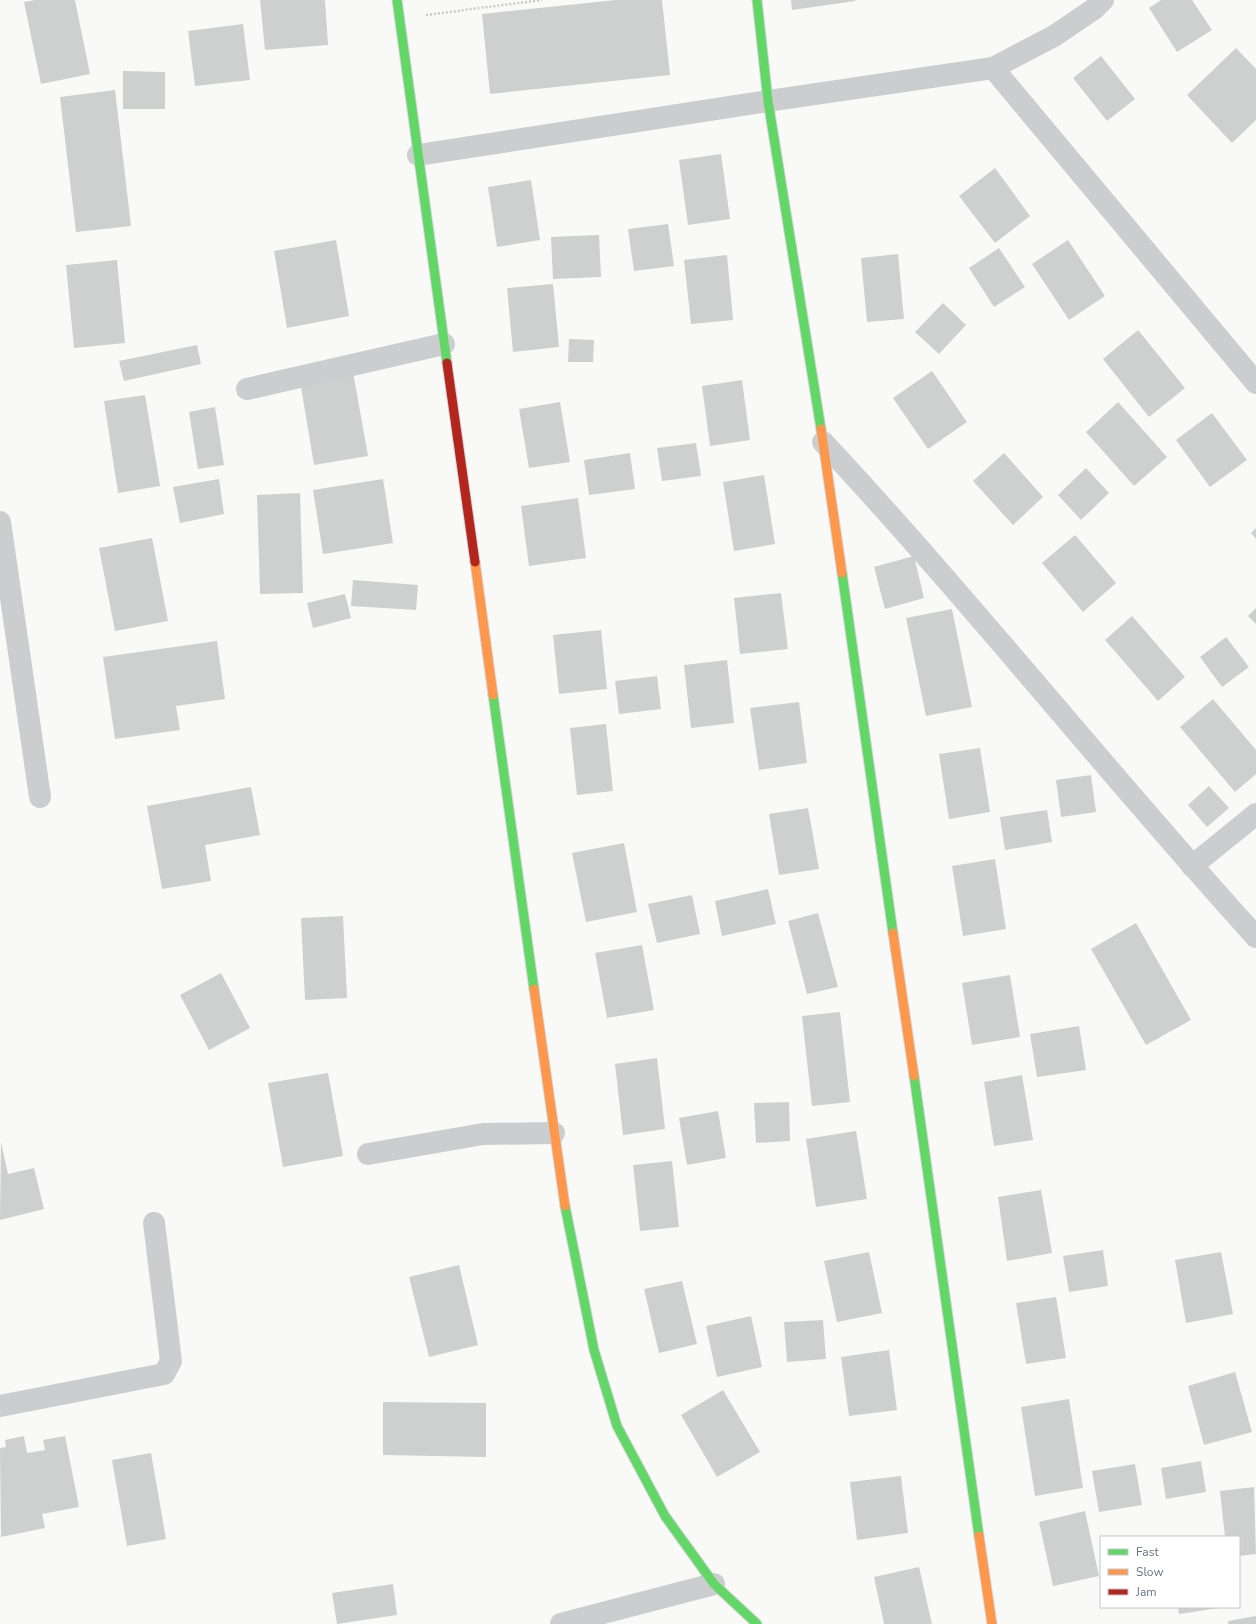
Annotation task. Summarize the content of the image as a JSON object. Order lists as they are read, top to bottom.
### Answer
{
  "legend": ["Fast", "Slow", "Jam"]
}
